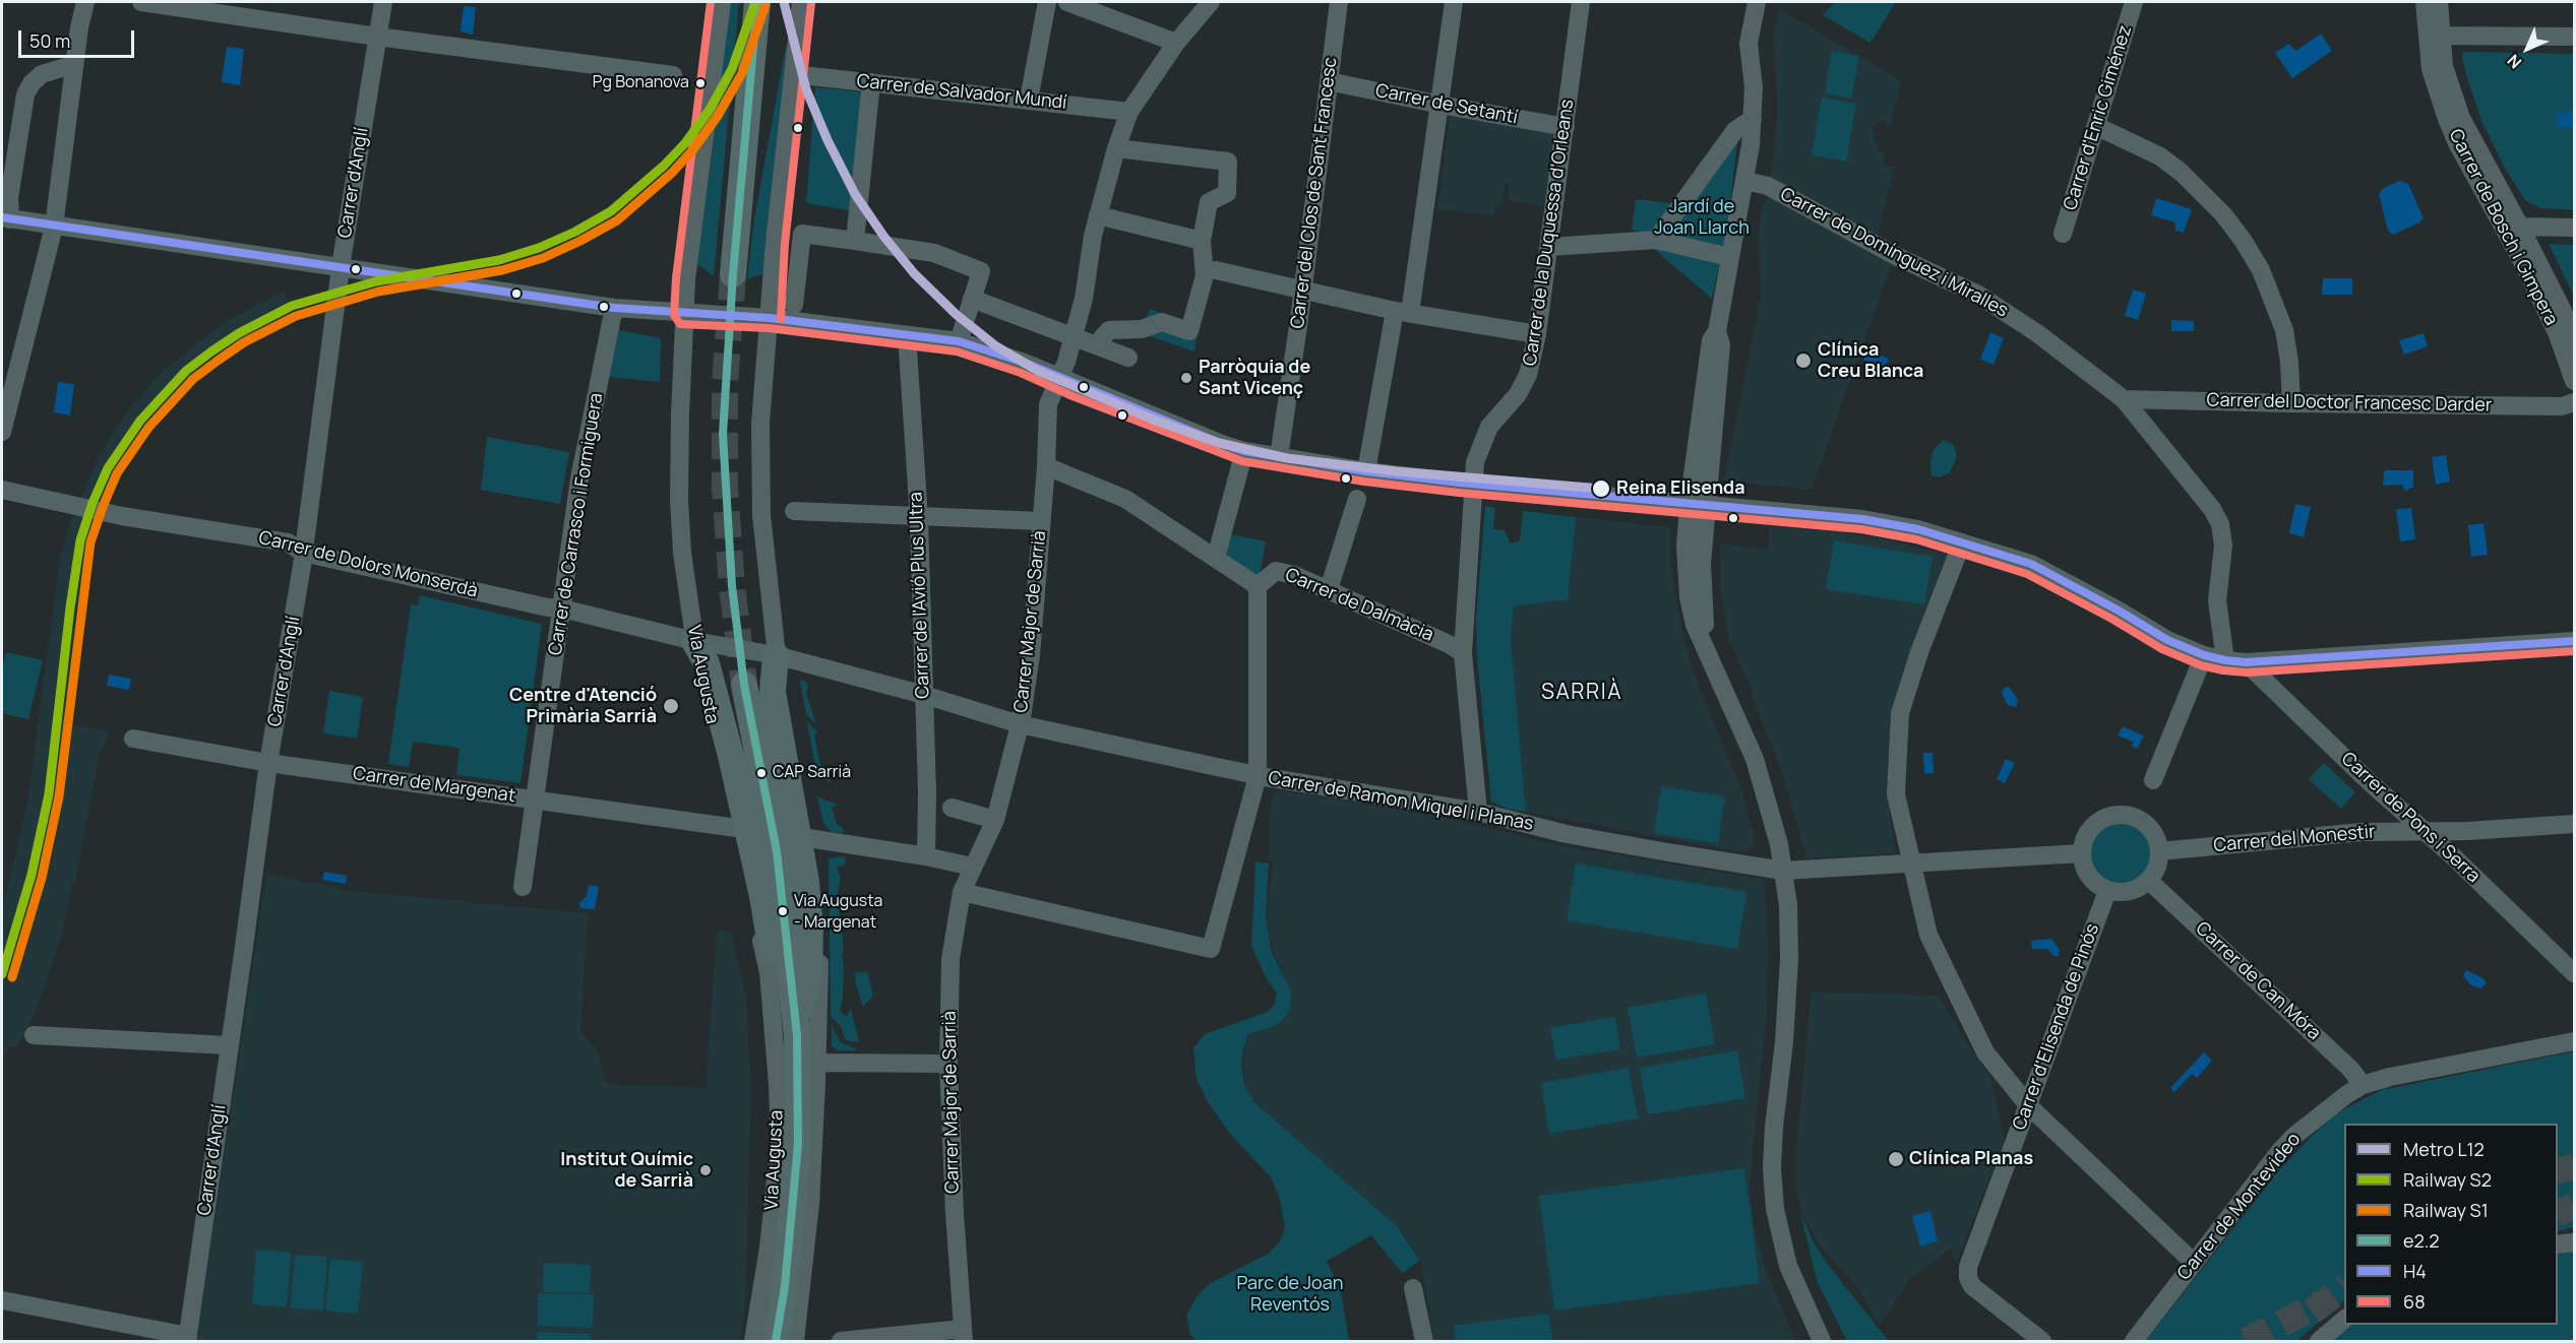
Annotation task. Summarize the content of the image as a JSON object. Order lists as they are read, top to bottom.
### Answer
{
  "streets": {
    "street": [
      "Carrer de Salvador Mundí",
      "Carrer de Setantí",
      "Carrer d'Enric Giménez",
      "Carrer d'Anglí",
      "Carrer del Clos de Sant Francesc",
      "Carrer de Bosch i Gimpera",
      "Carrer de la Duquessa d'Orleans",
      "Carrer de Domínguez i Miralles",
      "Carrer del Doctor Francesc Darder",
      "Carrer de Carrasco i Formiguera",
      "Carrer de Dolors Monserdà",
      "Carrer de l'Avió Plus Ultra",
      "Carrer de Dalmàcia",
      "Carrer Major de Sarrià",
      "Via Augusta",
      "Carrer de Margenat",
      "Carrer de Ramon Miquel i Planas",
      "Carrer de Pons i Serra",
      "Carrer del Monestir",
      "Carrer de Can Móra",
      "Carrer d'Elisenda de Pinós",
      "Carrer de Montevideo"
    ]
  },
  "crossings": [
    ["Carrer de Salvador Mundí", "Carrer Major de Sarrià"],
    ["Carrer de Salvador Mundí", "Via Augusta"],
    ["Carrer de Setantí", "Carrer del Clos de Sant Francesc"],
    ["Carrer de Setantí", "Carrer de la Duquessa d'Orleans"],
    ["Carrer d'Anglí", "Carrer de Dolors Monserdà"],
    ["Carrer d'Anglí", "Carrer de Margenat"],
    ["Carrer de la Duquessa d'Orleans", "Carrer de Dalmàcia"],
    ["Carrer de la Duquessa d'Orleans", "Carrer de Ramon Miquel i Planas"],
    ["Carrer de Domínguez i Miralles", "Carrer del Doctor Francesc Darder"],
    ["Carrer de Carrasco i Formiguera", "Carrer de Dolors Monserdà"],
    ["Carrer de Carrasco i Formiguera", "Carrer de Margenat"],
    ["Carrer de Dolors Monserdà", "Via Augusta"],
    ["Carrer Major de Sarrià", "Carrer de Ramon Miquel i Planas"],
    ["Via Augusta", "Carrer de Margenat"],
    ["Carrer de Pons i Serra", "Carrer del Monestir"],
    ["Carrer del Monestir", "Carrer de Can Móra"],
    ["Carrer del Monestir", "Carrer d'Elisenda de Pinós"],
    ["Carrer de Can Móra", "Carrer d'Elisenda de Pinós"],
    ["Carrer de Can Móra", "Carrer de Montevideo"]
  ],
  "districts": ["SARRIÀ"],
  "parks": ["Jardí de Joan Llarch", "Parc de Joan Reventós"],
  "places": [
    "Pg Bonanova",
    "Clínica Creu Blanca",
    "Parròquia de Sant Vicenç",
    "Reina Elisenda",
    "Centre d'Atenció Primària Sarrià",
    "CAP Sarrià",
    "Via Augusta - Margenat",
    "Clínica Planas",
    "Institut Químic de Sarrià"
  ],
  "lines": [
    "metro line L12",
    "rail line S2",
    "transit line e2.2",
    "transit line 68",
    "rail line S1",
    "transit line H4"
  ],
  "legend": [
    "Metro L12",
    "Railway S2",
    "Railway S1",
    "e2.2",
    "H4",
    "68"
  ],
  "scale_bar": "50 m",
  "north": "bottom left"
}
